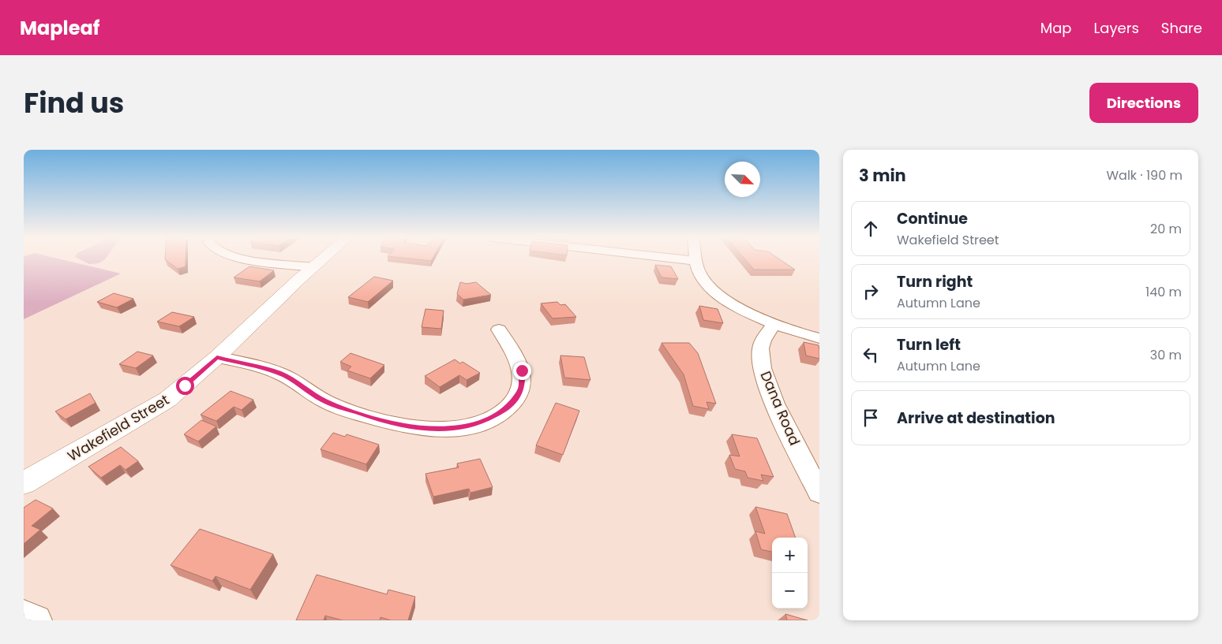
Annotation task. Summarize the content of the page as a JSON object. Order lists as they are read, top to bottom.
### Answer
{
  "streets": {
    "street": ["Dana Road", "Wakefield Street"]
  },
  "north": "bottom right",
  "page": {
    "header": "Mapleaf",
    "nav": ["Map", "Layers", "Share"],
    "title": "Find us",
    "buttons": "Directions",
    "heading": ["3 min", "Walk · 190 m"],
    "list": [
      ["Continue", "Wakefield Street", "20 m"],
      ["Turn right", "Autumn Lane", "140 m"],
      ["Turn left", "Autumn Lane", "30 m"],
      "Arrive at destination"
    ],
    "map_buttons": ["+", "−"]
  }
}
